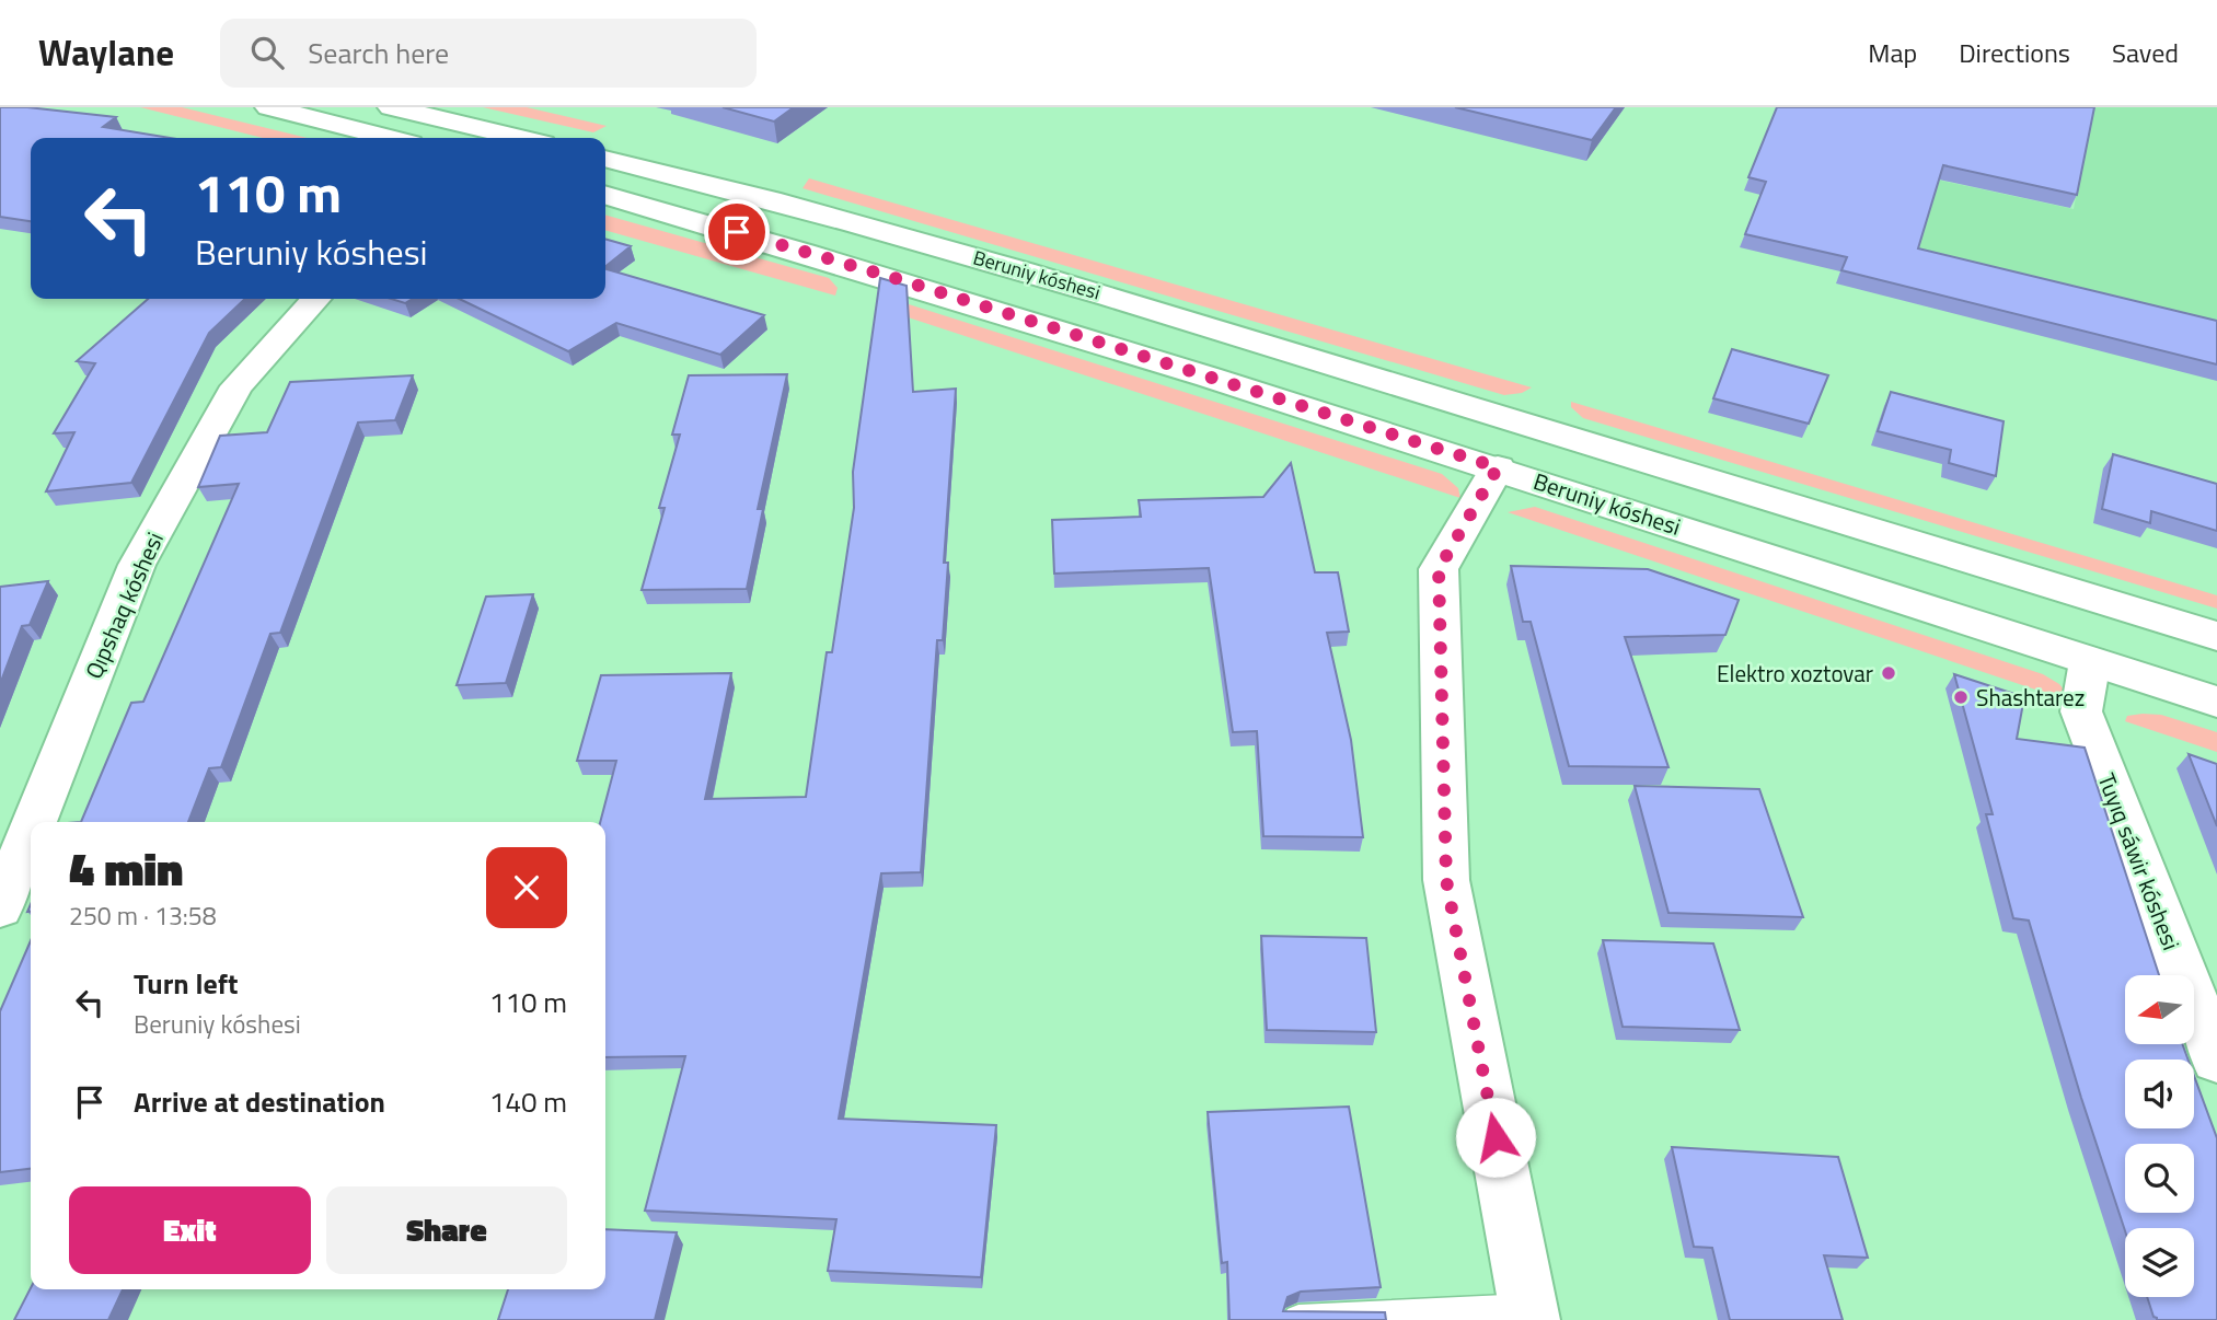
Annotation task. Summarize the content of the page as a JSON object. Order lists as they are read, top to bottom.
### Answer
{
  "streets": {
    "street": ["Beruniy kóshesi", "Qıpshaq kóshesi", "Tuyıq sáwir kóshesi"]
  },
  "crossings": [
    ["Beruniy kóshesi", "Tuyıq sáwir kóshesi"]
  ],
  "places": ["Elektro xoztovar", "Shashtarez"],
  "north": "left",
  "page": {
    "header": "Waylane",
    "search": "Search here",
    "nav": ["Map", "Directions", "Saved"],
    "turn": ["110 m", "Beruniy kóshesi"],
    "heading": ["4 min", "250 m · 13:58"],
    "list": [
      {
        "name": "Turn left",
        "note": "Beruniy kóshesi",
        "value": "110 m"
      },
      {
        "name": "Arrive at destination",
        "value": "140 m"
      }
    ],
    "buttons": ["Exit", "Share"]
  }
}
